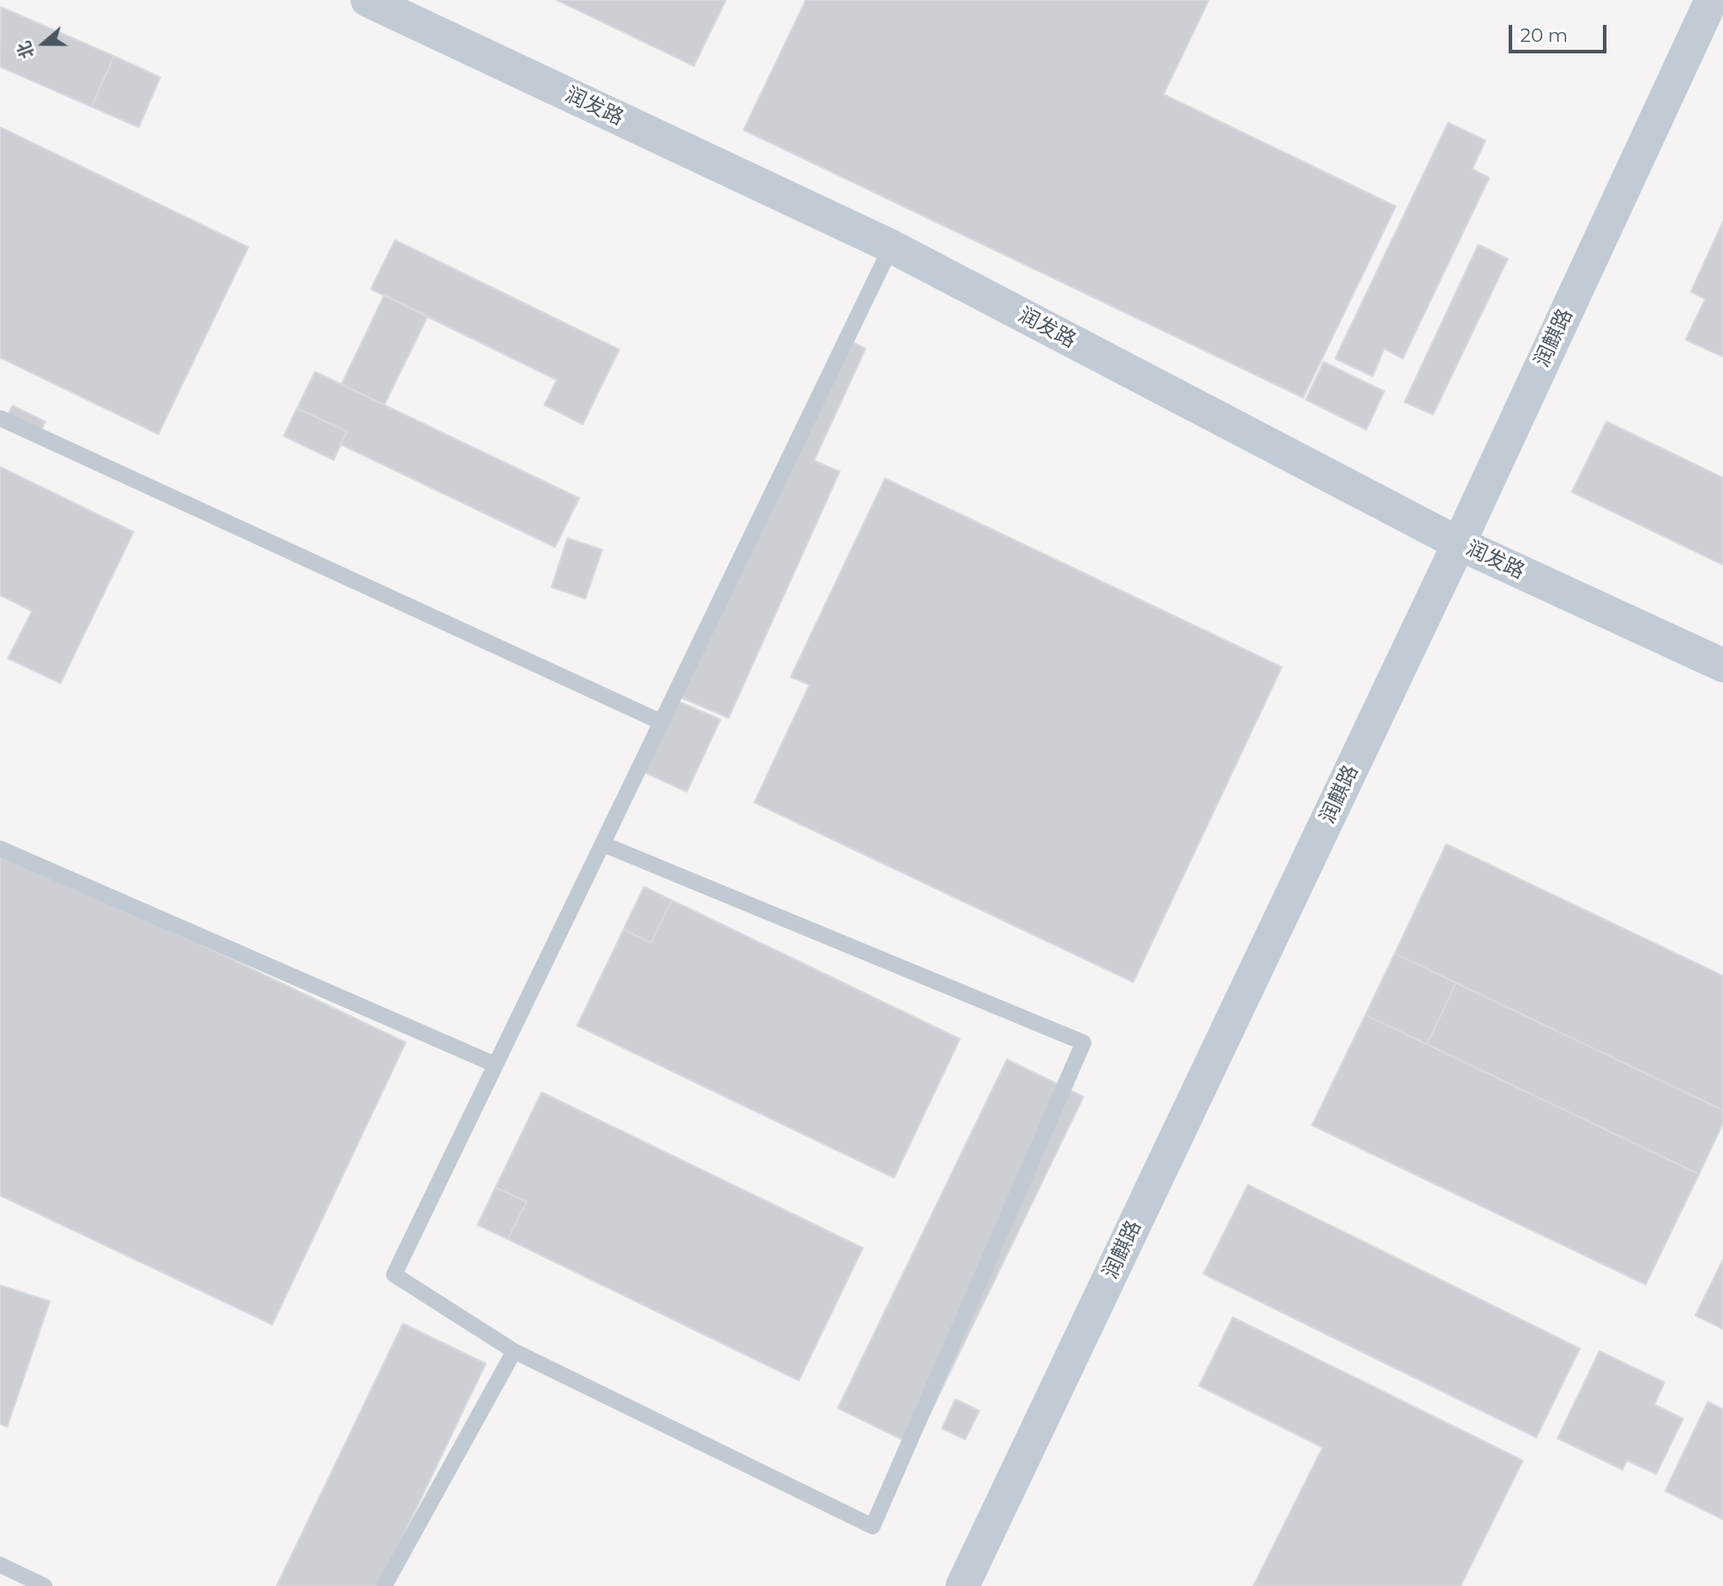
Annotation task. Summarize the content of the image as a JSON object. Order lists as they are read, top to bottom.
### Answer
{
  "streets": {
    "street": ["润发路", "润麒路"]
  },
  "crossings": [
    ["润发路", "润麒路"]
  ],
  "scale_bar": "20 m",
  "north": "left"
}
